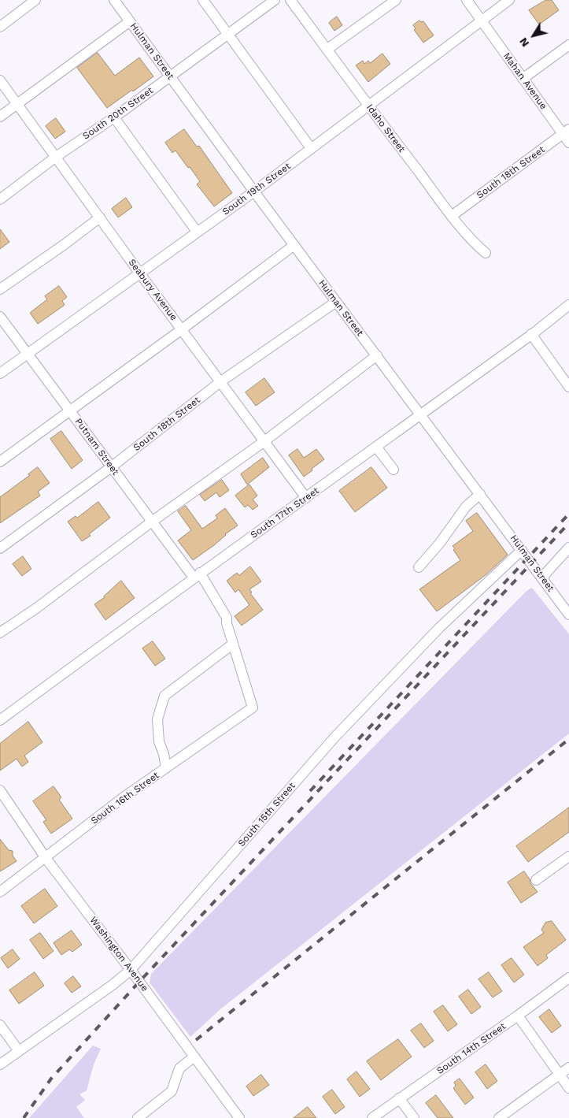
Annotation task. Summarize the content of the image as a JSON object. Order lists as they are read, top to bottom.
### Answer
{
  "streets": {
    "street": [
      "Hulman Street",
      "Mahan Avenue",
      "South 20th Street",
      "Idaho Street",
      "South 18th Street",
      "South 19th Street",
      "Seabury Avenue",
      "Putnam Street",
      "South 17th Street",
      "South 16th Street",
      "South 15th Street",
      "Washington Avenue",
      "South 14th Street"
    ]
  },
  "crossings": [
    ["Hulman Street", "South 20th Street"],
    ["Hulman Street", "South 18th Street"],
    ["Hulman Street", "South 19th Street"],
    ["Hulman Street", "South 17th Street"],
    ["Hulman Street", "South 15th Street"],
    ["Mahan Avenue", "South 18th Street"],
    ["Mahan Avenue", "South 19th Street"],
    ["South 20th Street", "Seabury Avenue"],
    ["Idaho Street", "South 18th Street"],
    ["Idaho Street", "South 19th Street"],
    ["South 18th Street", "Seabury Avenue"],
    ["South 18th Street", "Putnam Street"],
    ["South 19th Street", "Seabury Avenue"],
    ["South 19th Street", "Putnam Street"],
    ["Seabury Avenue", "South 17th Street"],
    ["Putnam Street", "South 17th Street"],
    ["Putnam Street", "South 16th Street"],
    ["South 16th Street", "Washington Avenue"],
    ["South 15th Street", "Washington Avenue"]
  ],
  "north": "bottom left"
}
